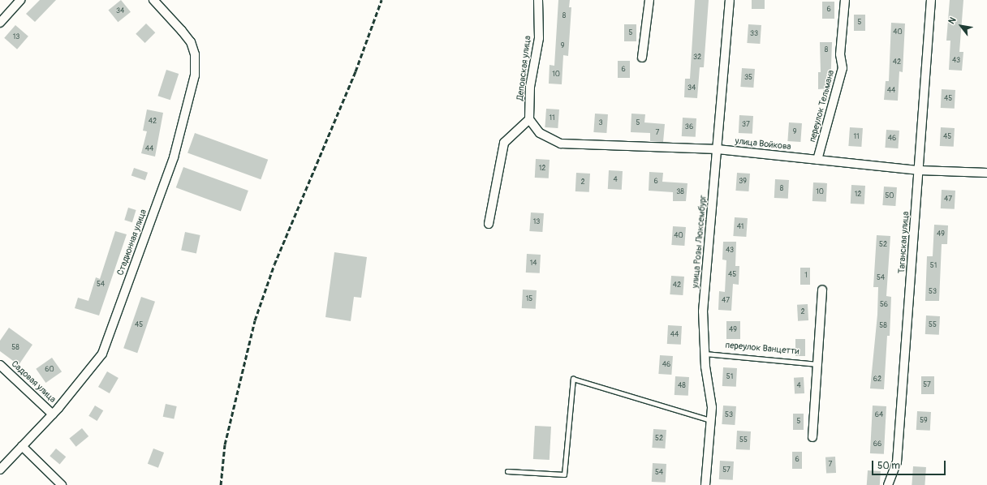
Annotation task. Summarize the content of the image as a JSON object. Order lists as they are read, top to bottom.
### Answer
{
  "streets": {
    "street": [
      "Деповская улица",
      "переулок Тельмана",
      "улица Войкова",
      "улица Розы Люксембург",
      "Стадионная улица",
      "Таганская улица",
      "Садовая улица"
    ],
    "lane": ["переулок Ванцетти"]
  },
  "crossings": [
    ["Деповская улица", "улица Войкова"],
    ["переулок Тельмана", "улица Войкова"],
    ["улица Войкова", "улица Розы Люксембург"],
    ["улица Войкова", "Таганская улица"],
    ["улица Розы Люксембург", "переулок Ванцетти"],
    ["Стадионная улица", "Садовая улица"]
  ],
  "house_numbers": [
    "6",
    "34",
    "8",
    "5",
    "40",
    "5",
    "33",
    "13",
    "9",
    "8",
    "32",
    "43",
    "42",
    "6",
    "10",
    "35",
    "34",
    "44",
    "45",
    "11",
    "42",
    "3",
    "5",
    "37",
    "36",
    "9",
    "7",
    "11",
    "45",
    "46",
    "44",
    "12",
    "4",
    "6",
    "39",
    "2",
    "8",
    "38",
    "10",
    "12",
    "50",
    "47",
    "13",
    "41",
    "49",
    "40",
    "52",
    "43",
    "14",
    "51",
    "45",
    "1",
    "54",
    "54",
    "42",
    "53",
    "15",
    "47",
    "56",
    "2",
    "45",
    "55",
    "58",
    "49",
    "44",
    "58",
    "46",
    "60",
    "51",
    "62",
    "57",
    "48",
    "4",
    "53",
    "64",
    "59",
    "5",
    "52",
    "55",
    "66",
    "6",
    "7",
    "57",
    "54"
  ],
  "scale_bar": "50 m",
  "north": "top left"
}
